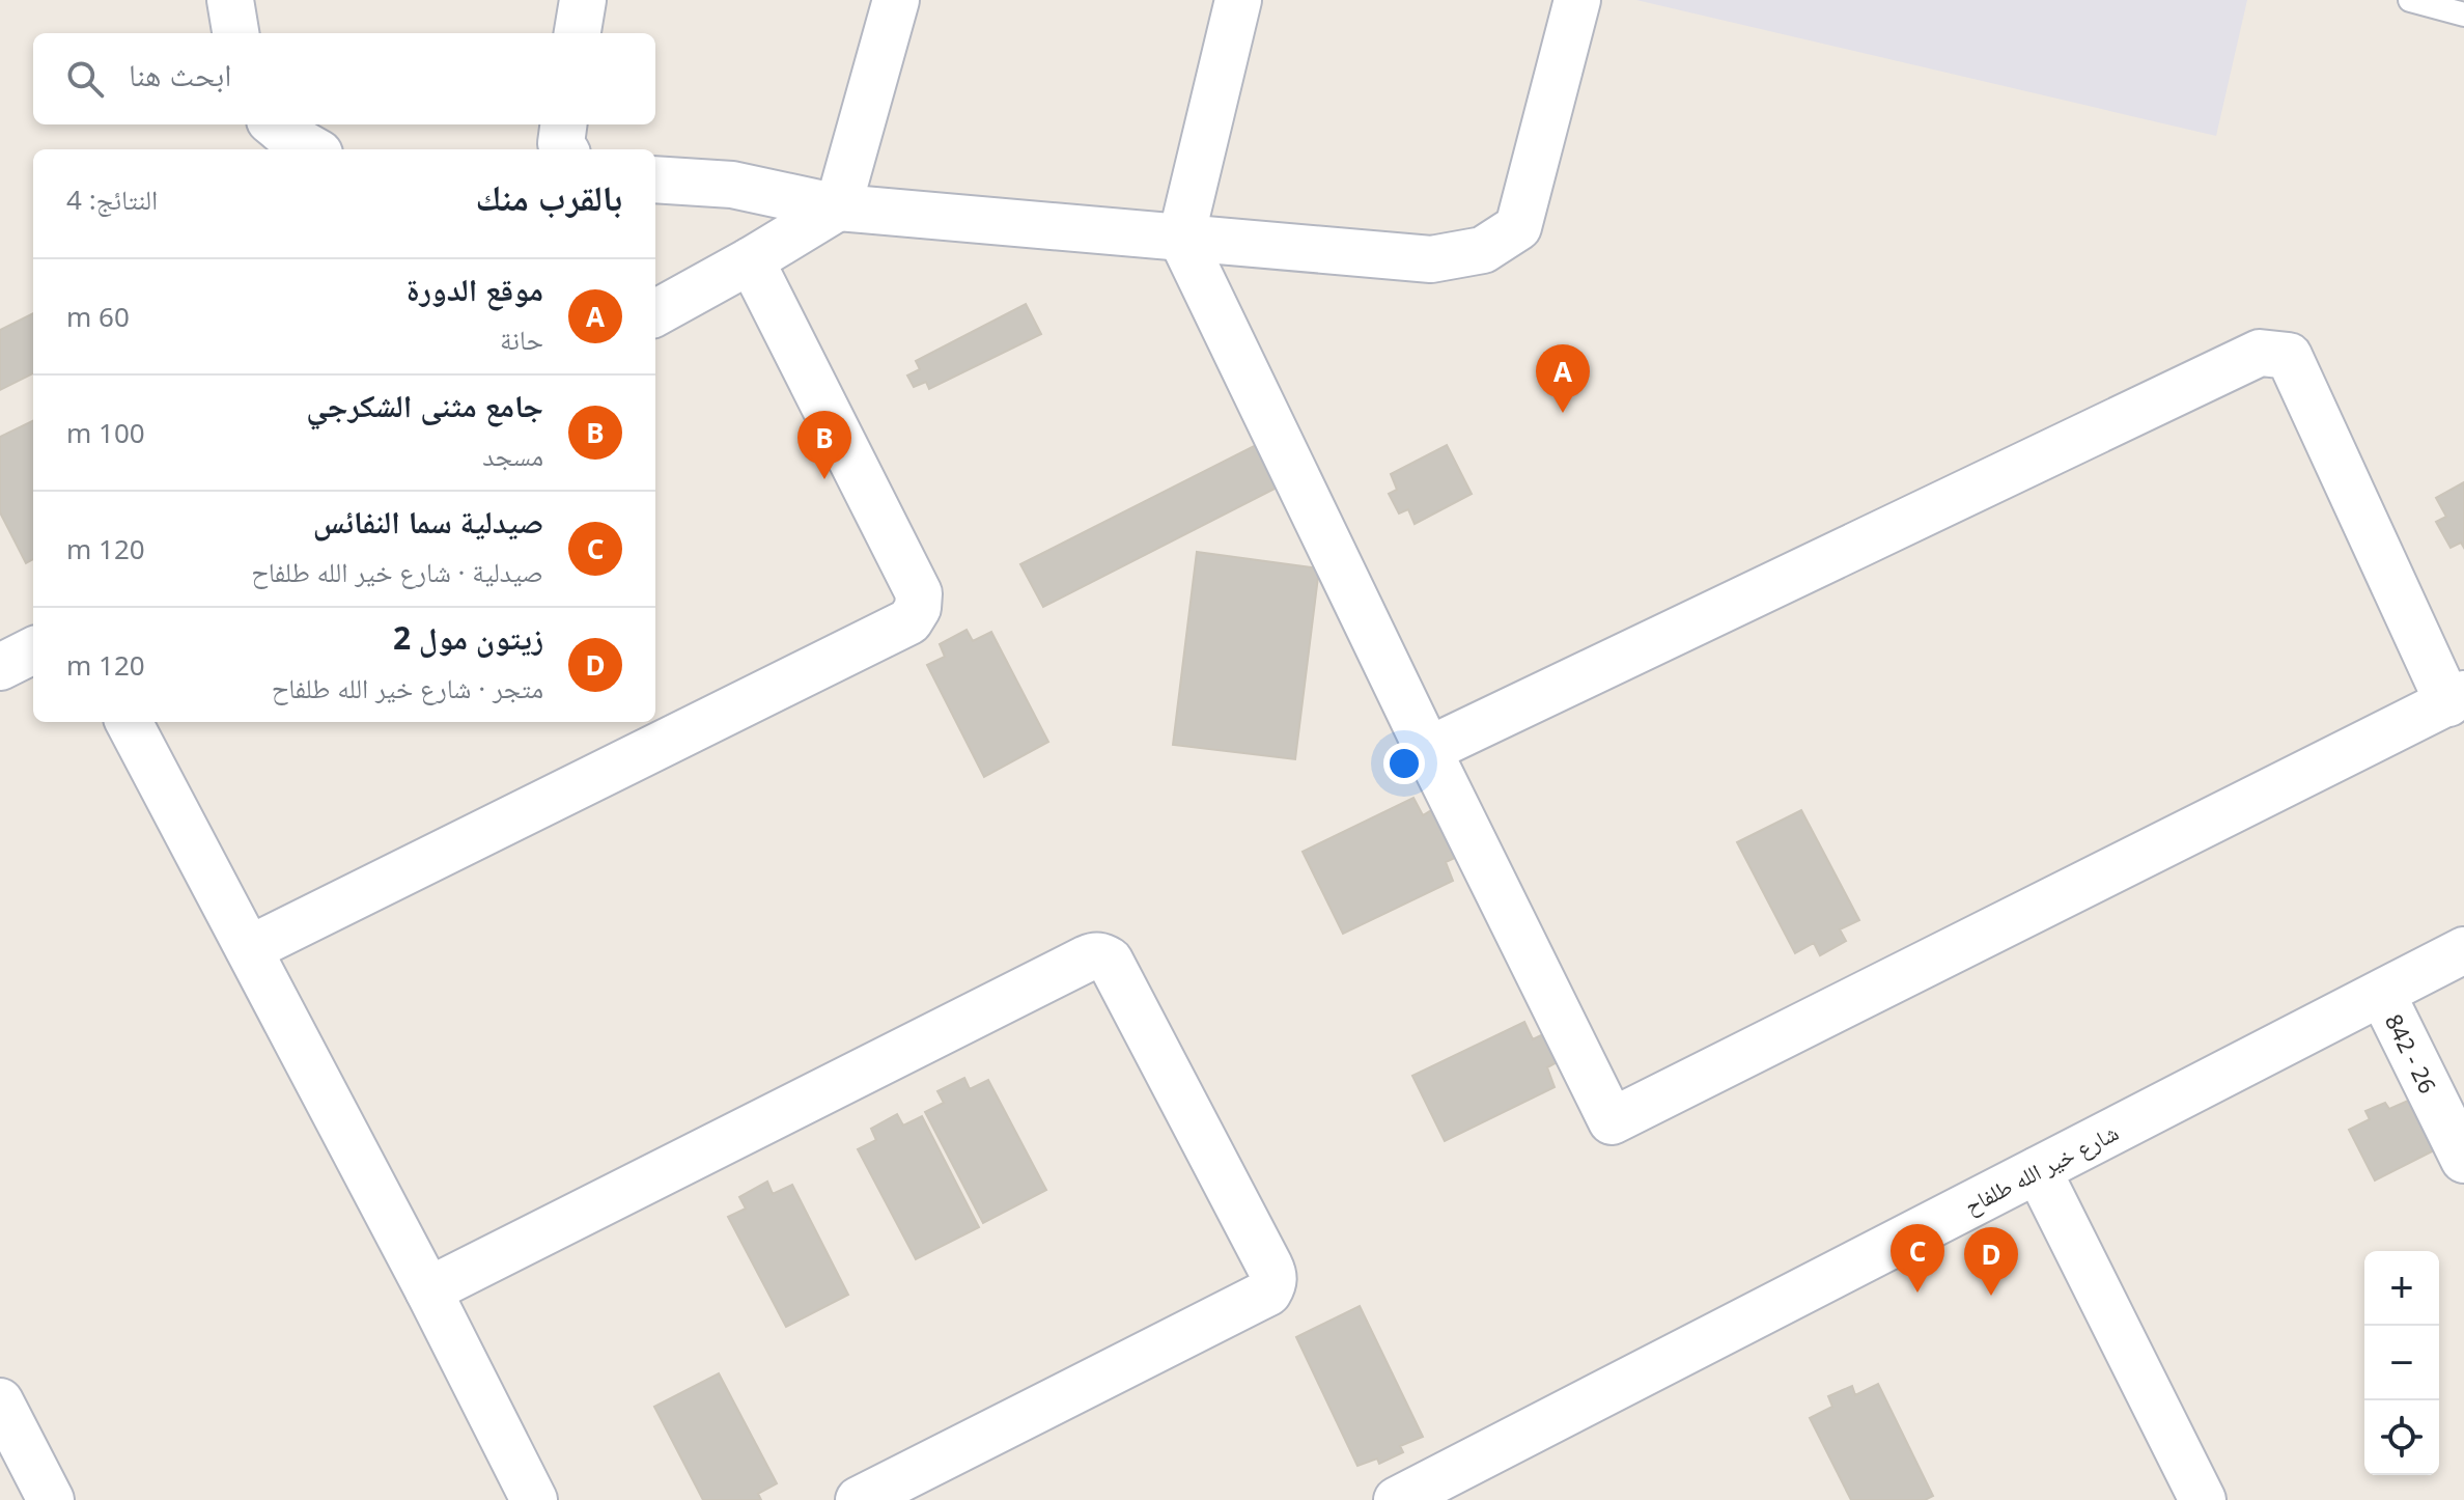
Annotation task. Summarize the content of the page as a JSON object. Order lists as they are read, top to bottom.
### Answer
{
  "streets": {
    "street": ["842 - 26", "شارع خير الله طلفاح"]
  },
  "crossings": [
    ["842 - 26", "شارع خير الله طلفاح"]
  ],
  "page": {
    "search": "ابحث هنا",
    "heading": ["بالقرب منك", "النتائج: 4"],
    "list": [
      {
        "mark": "A",
        "name": "موقع الدورة",
        "note": "حانة",
        "value": "60 m"
      },
      {
        "mark": "B",
        "name": "جامع مثنى الشكرجي",
        "note": "مسجد",
        "value": "100 m"
      },
      {
        "mark": "C",
        "name": "صيدلية سما النفائس",
        "note": "صيدلية · شارع خير الله طلفاح",
        "value": "120 m"
      },
      {
        "mark": "D",
        "name": "زيتون مول 2",
        "note": "متجر · شارع خير الله طلفاح",
        "value": "120 m"
      }
    ],
    "pins": [
      "A",
      "B",
      "C",
      "D"
    ],
    "map_buttons": ["+", "−"]
  }
}
